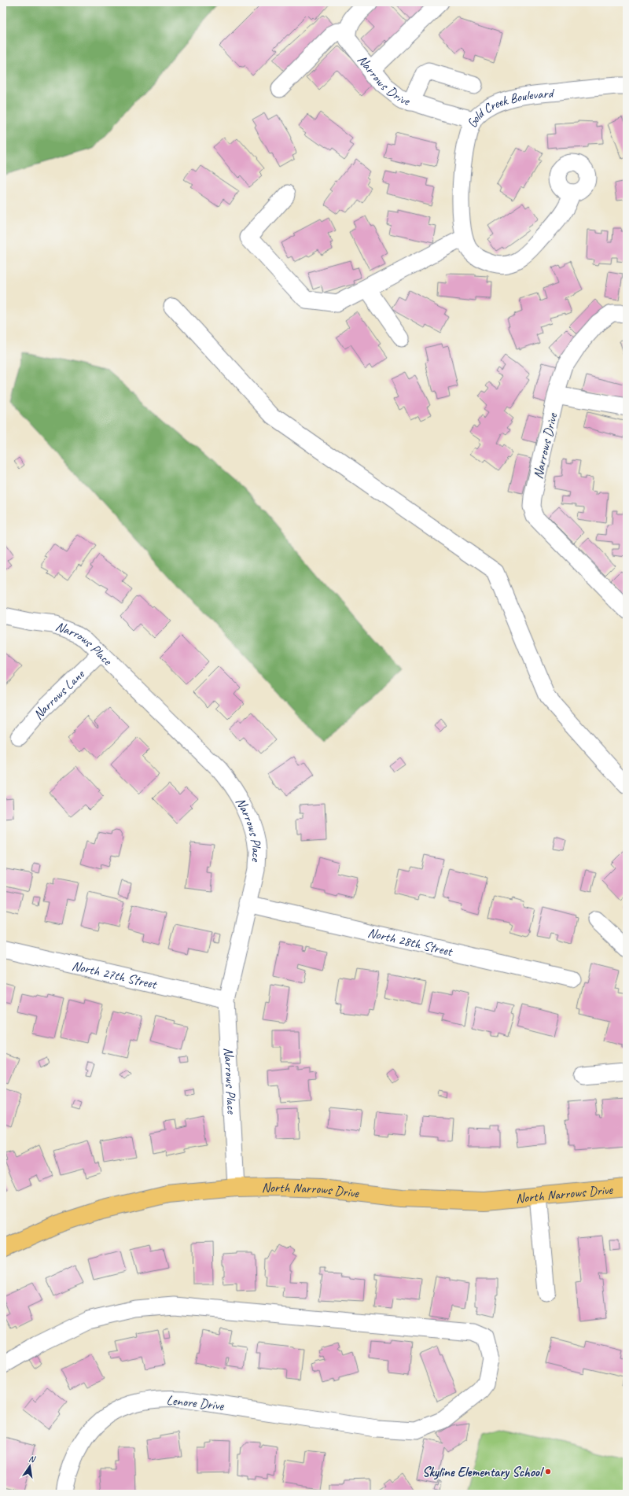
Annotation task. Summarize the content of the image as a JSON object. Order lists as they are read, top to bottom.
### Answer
{
  "streets": {
    "main road": ["North Narrows Drive"],
    "street": [
      "Narrows Drive",
      "Gold Creek Boulevard",
      "Narrows Place",
      "Narrows Lane",
      "North 28th Street",
      "North 27th Street",
      "Lenore Drive"
    ]
  },
  "crossings": [
    ["Narrows Drive", "Gold Creek Boulevard"],
    ["Narrows Place", "Narrows Lane"],
    ["Narrows Place", "North 28th Street"],
    ["Narrows Place", "North 27th Street"],
    ["Narrows Place", "North Narrows Drive"]
  ],
  "places": ["Skyline Elementary School"],
  "north": "top"
}
